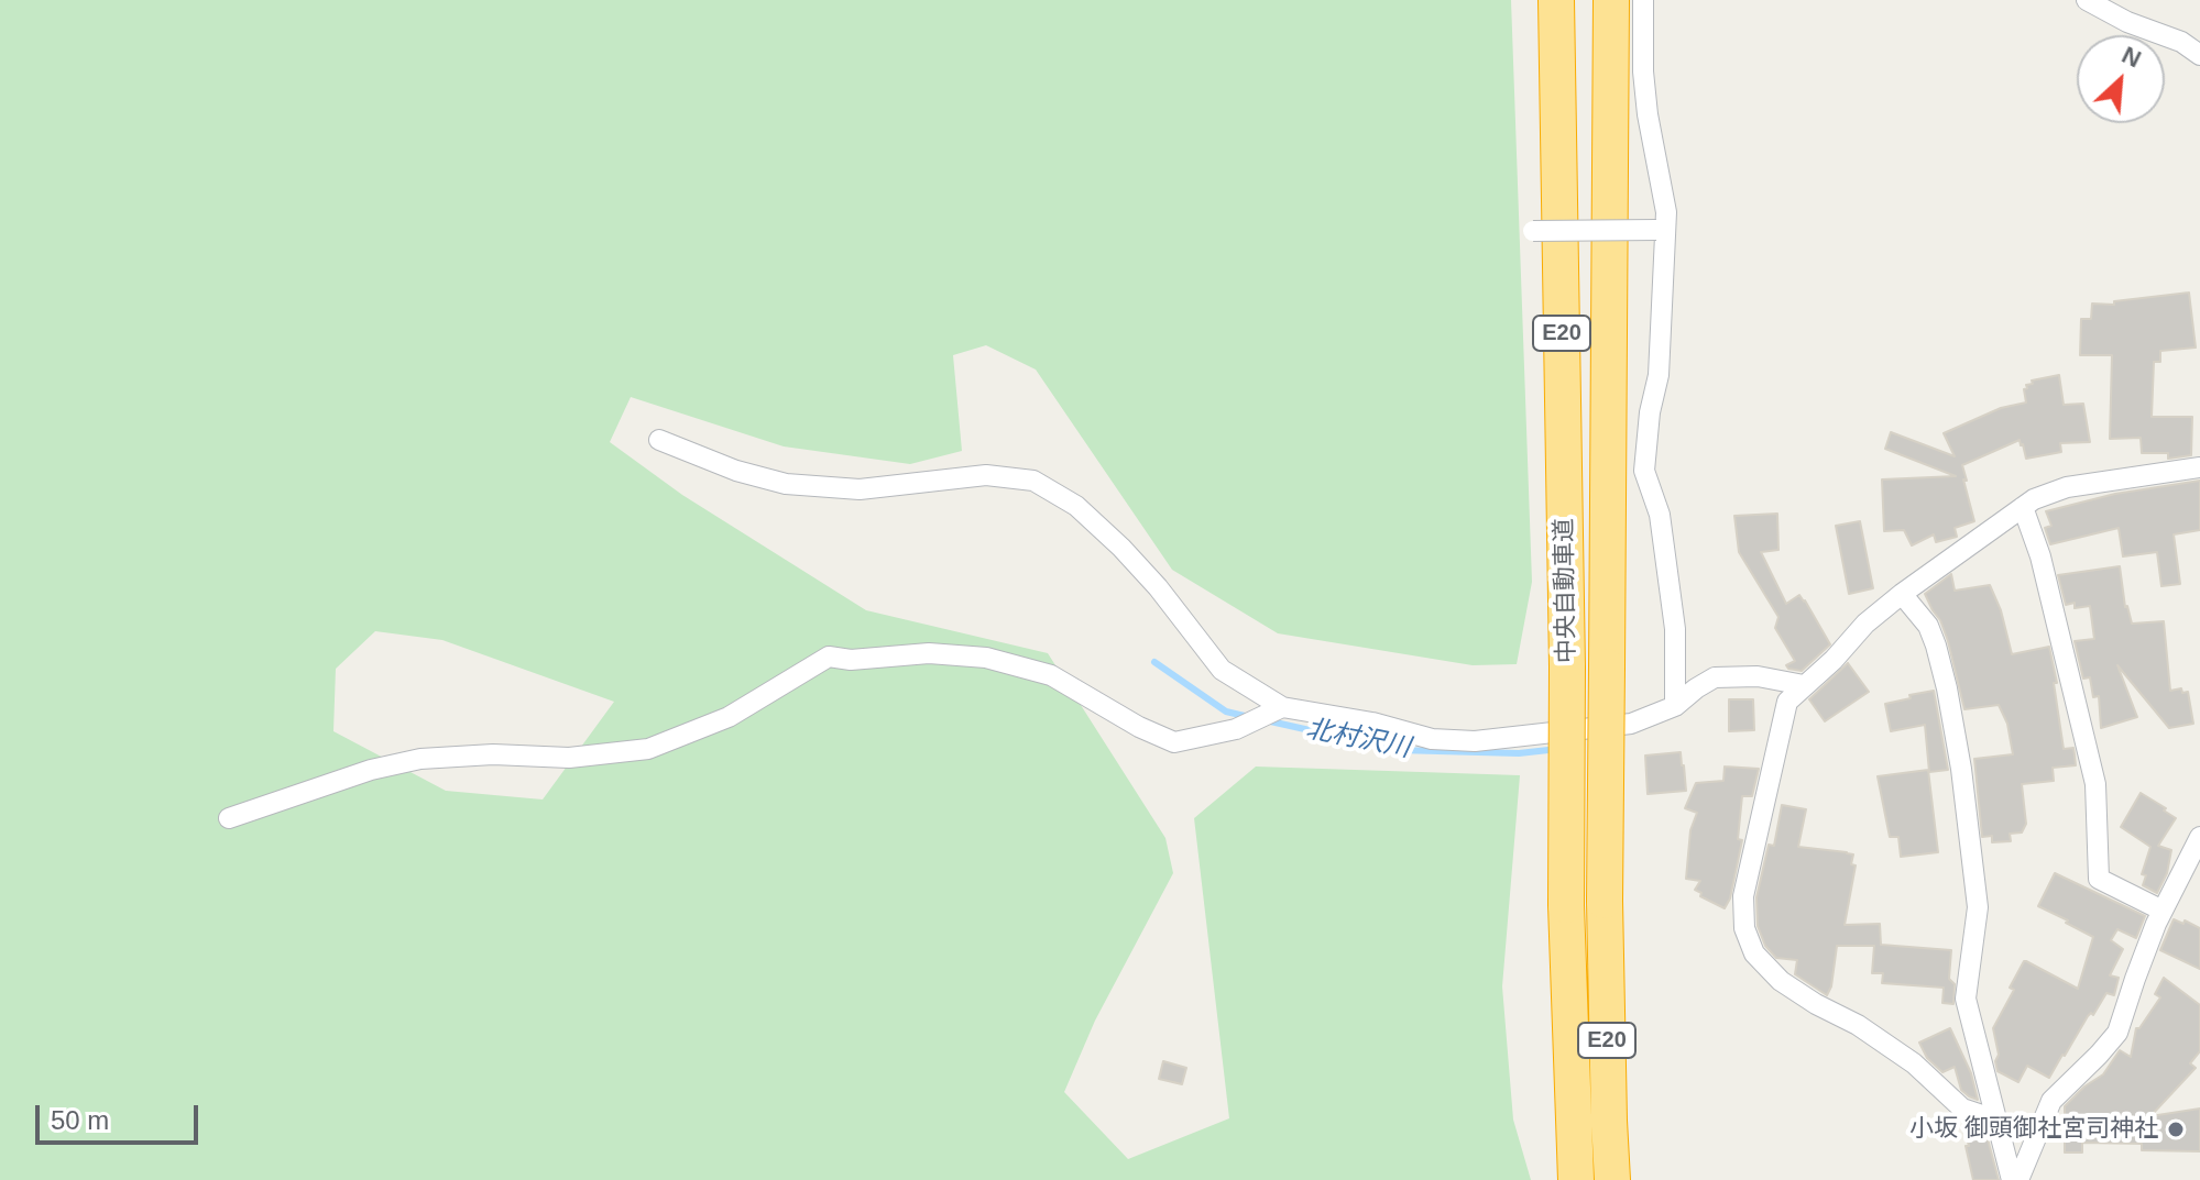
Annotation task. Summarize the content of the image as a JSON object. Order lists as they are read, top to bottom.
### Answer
{
  "streets": {
    "highway": ["E20", "中央自動車道"]
  },
  "water": ["北村沢川"],
  "places": ["小坂 御頭御社宮司神社"],
  "scale_bar": "50 m",
  "north": "top right"
}
